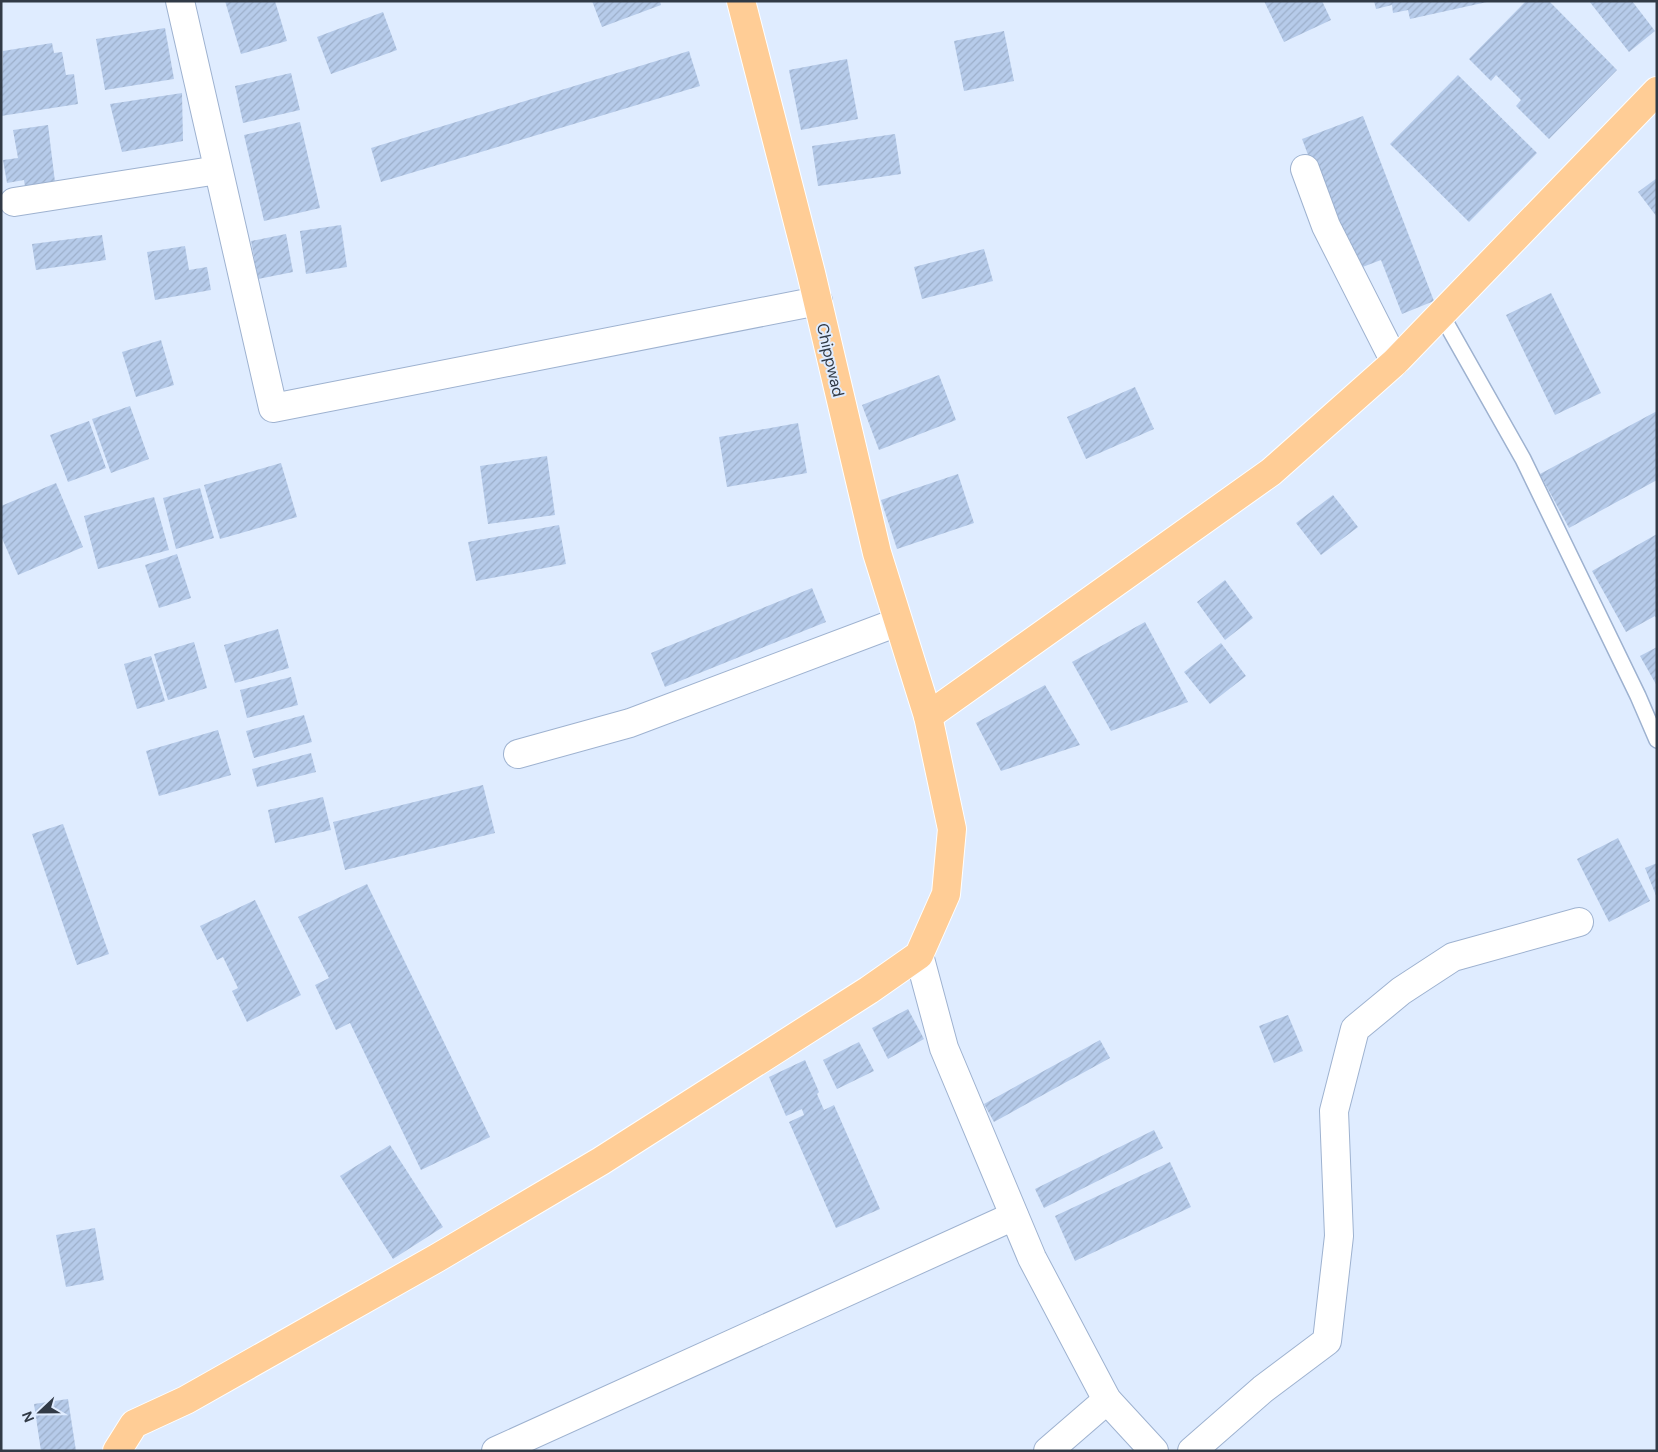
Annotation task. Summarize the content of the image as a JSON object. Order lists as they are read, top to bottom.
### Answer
{
  "streets": {
    "main road": ["Chippwad"]
  },
  "north": "left"
}
